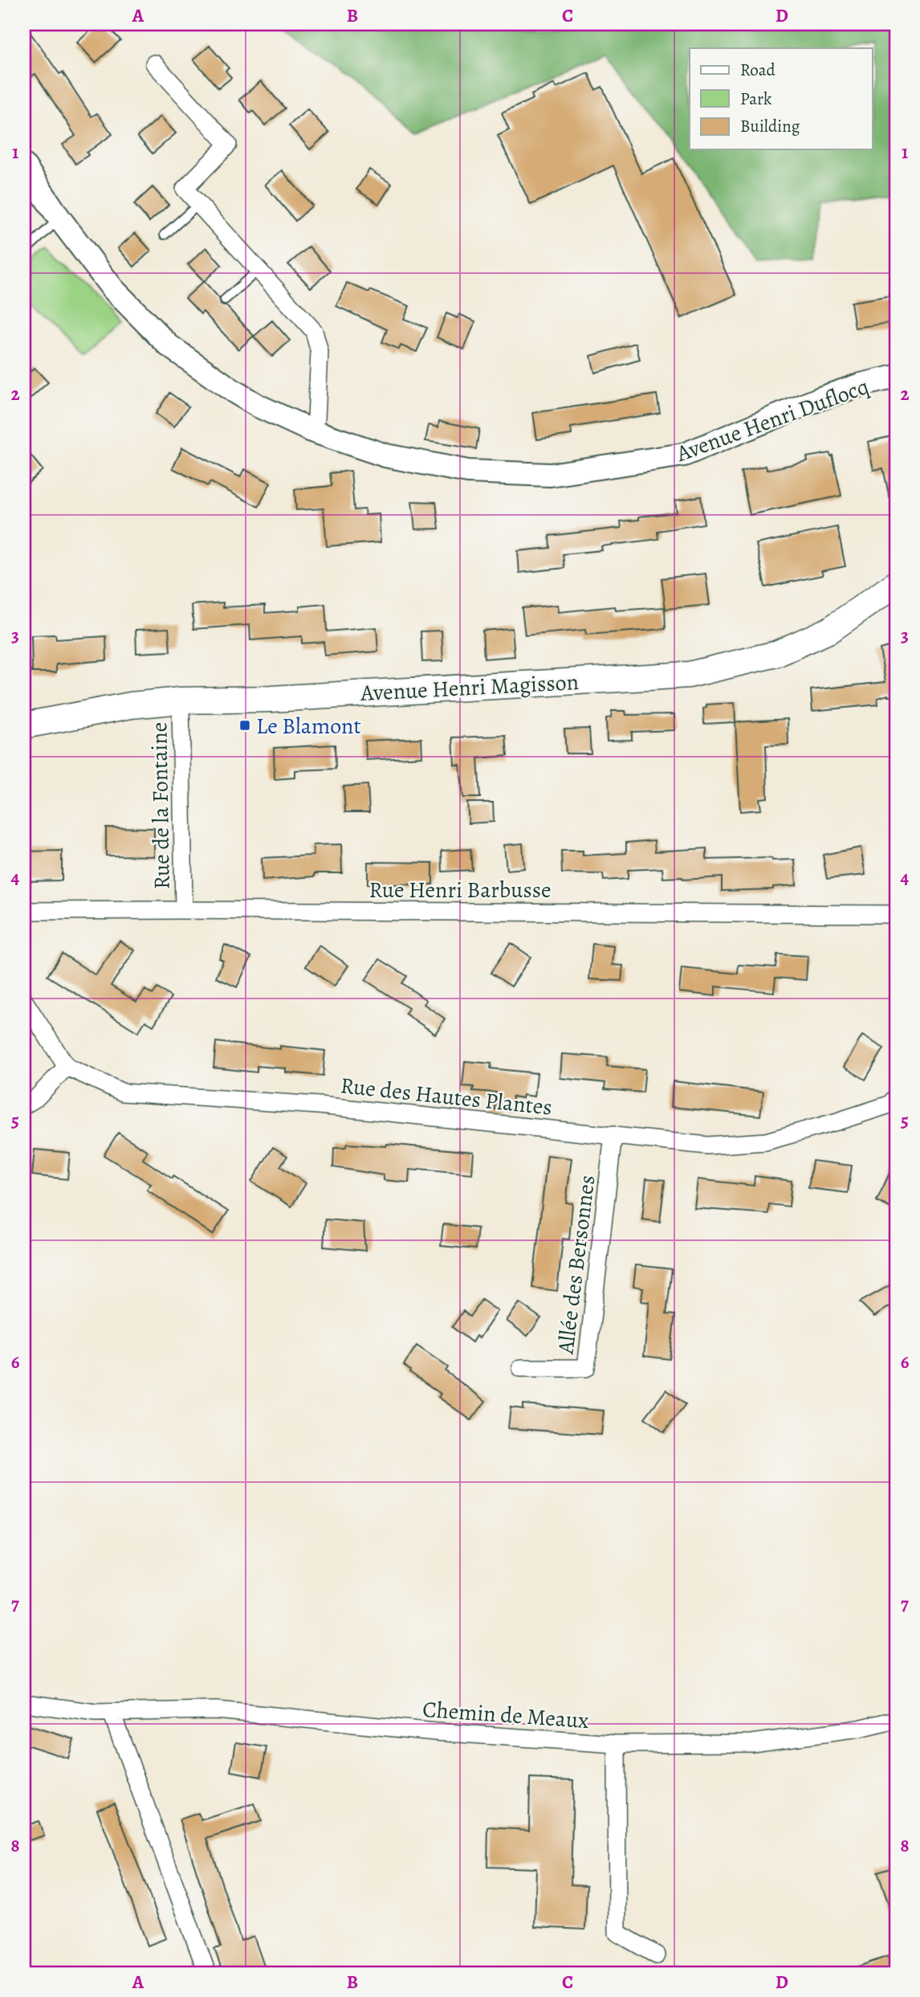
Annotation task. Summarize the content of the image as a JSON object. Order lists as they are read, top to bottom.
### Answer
{
  "streets": {
    "main road": ["Avenue Henri Magisson"],
    "street": [
      "Avenue Henri Duflocq",
      "Rue de la Fontaine",
      "Rue Henri Barbusse",
      "Rue des Hautes Plantes",
      "Allée des Bersonnes",
      "Chemin de Meaux"
    ]
  },
  "crossings": [
    ["Avenue Henri Magisson", "Rue de la Fontaine"],
    ["Rue de la Fontaine", "Rue Henri Barbusse"],
    ["Rue des Hautes Plantes", "Allée des Bersonnes"]
  ],
  "places": {
    "transit": ["Le Blamont"]
  },
  "legend": ["Road", "Park", "Building"],
  "grid": {
    "columns": [
      "A",
      "B",
      "C",
      "D"
    ],
    "rows": [
      "1",
      "2",
      "3",
      "4",
      "5",
      "6",
      "7",
      "8"
    ]
  }
}
